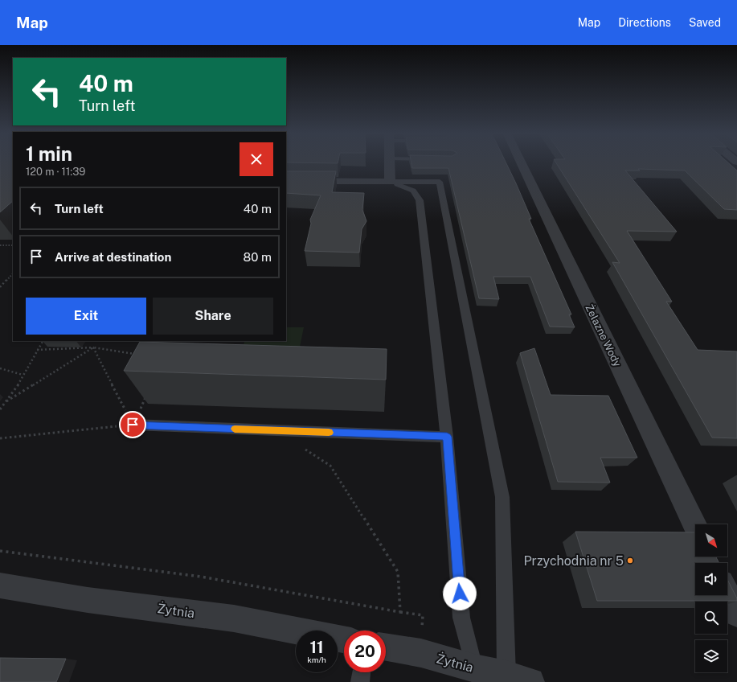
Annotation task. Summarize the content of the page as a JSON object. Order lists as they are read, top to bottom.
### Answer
{
  "streets": {
    "street": ["Żelazne Wody", "Żytnia"]
  },
  "places": ["Przychodnia nr 5"],
  "north": "bottom right",
  "page": {
    "header": "Map",
    "nav": ["Map", "Directions", "Saved"],
    "turn": ["40 m", "Turn left"],
    "heading": ["1 min", "120 m · 11:39"],
    "list": [
      {
        "name": "Turn left",
        "value": "40 m"
      },
      {
        "name": "Arrive at destination",
        "value": "80 m"
      }
    ],
    "buttons": ["Exit", "Share"],
    "speed": "11 km/h",
    "limit": "20"
  }
}
